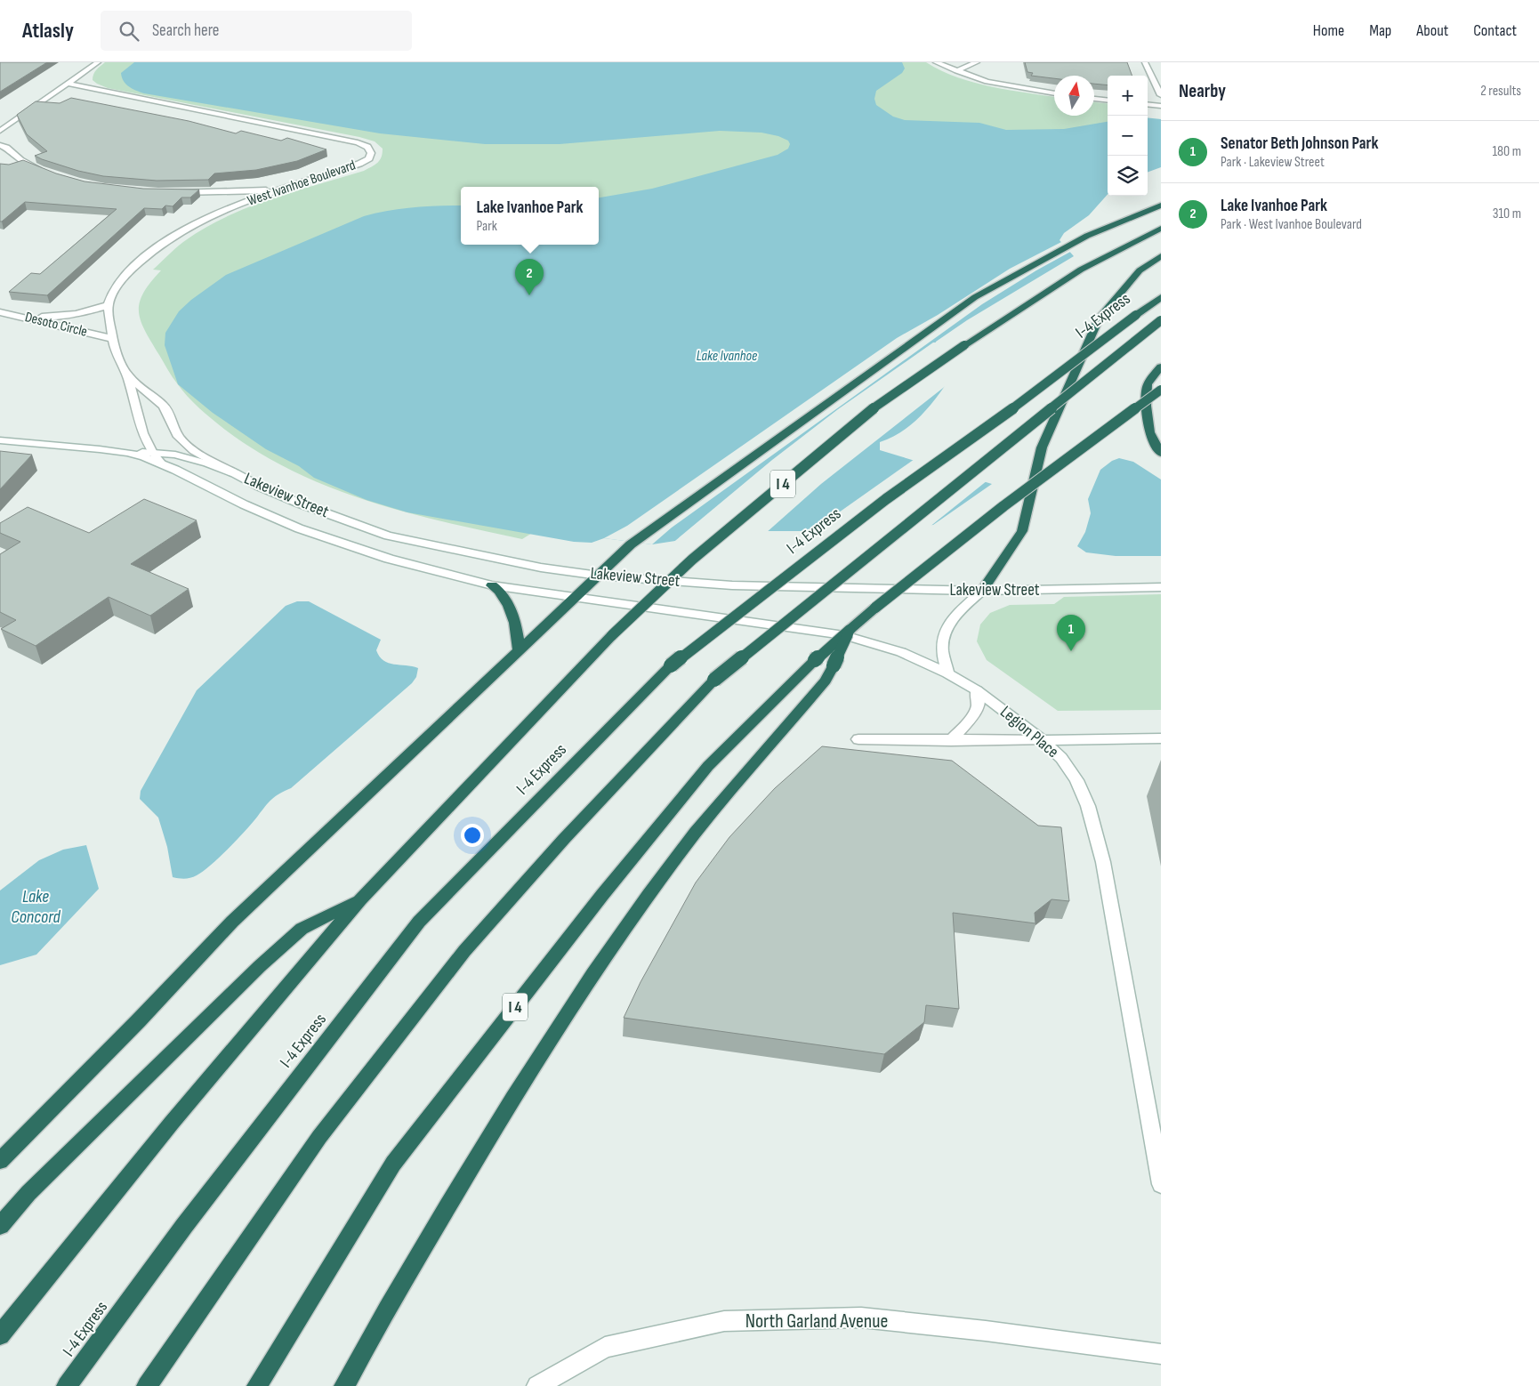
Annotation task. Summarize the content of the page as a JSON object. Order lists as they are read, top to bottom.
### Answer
{
  "streets": {
    "highway": ["I-4 Express", "I 4"],
    "street": [
      "West Ivanhoe Boulevard",
      "Desoto Circle",
      "Lakeview Street",
      "Legion Place",
      "North Garland Avenue"
    ]
  },
  "crossings": [
    ["Lakeview Street", "Legion Place"]
  ],
  "water": ["Lake Ivanhoe", "Lake Concord"],
  "north": "top",
  "page": {
    "header": "Atlasly",
    "search": "Search here",
    "nav": [
      "Home",
      "Map",
      "About",
      "Contact"
    ],
    "heading": ["Nearby", "2 results"],
    "map_buttons": ["+", "−"],
    "list": [
      {
        "mark": "1",
        "name": "Senator Beth Johnson Park",
        "note": "Park · Lakeview Street",
        "value": "180 m"
      },
      {
        "mark": "2",
        "name": "Lake Ivanhoe Park",
        "note": "Park · West Ivanhoe Boulevard",
        "value": "310 m"
      }
    ],
    "popup": ["Lake Ivanhoe Park", "Park"],
    "pins": ["2", "1"]
  }
}
